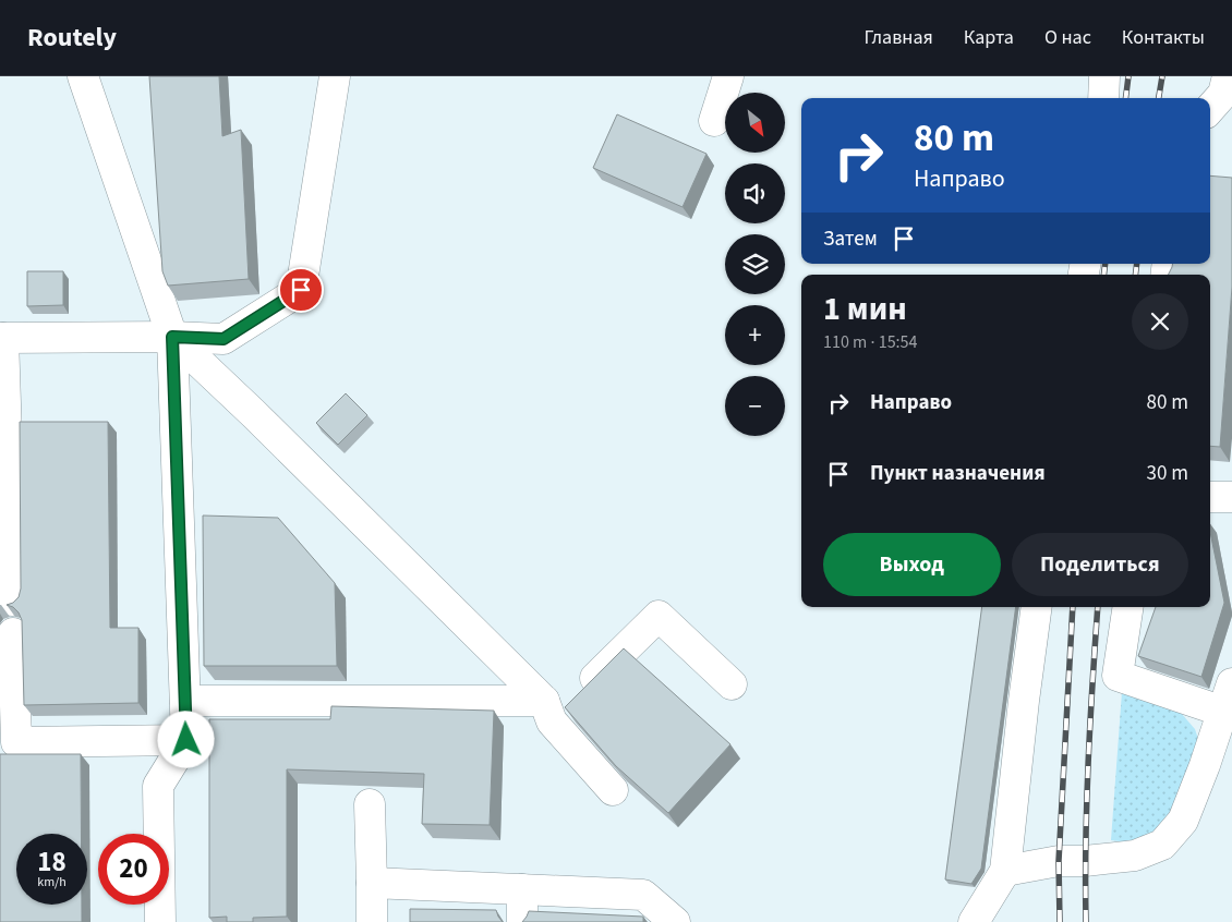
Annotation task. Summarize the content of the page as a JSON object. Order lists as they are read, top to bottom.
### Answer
{
  "north": "bottom right",
  "page": {
    "header": "Routely",
    "nav": [
      "Главная",
      "Карта",
      "О нас",
      "Контакты"
    ],
    "map_buttons": ["+", "−"],
    "turn": ["80 m", "Направо"],
    "then": "Затем",
    "heading": ["1 мин", "110 m · 15:54"],
    "list": [
      {
        "name": "Направо",
        "value": "80 m"
      },
      {
        "name": "Пункт назначения",
        "value": "30 m"
      }
    ],
    "buttons": ["Выход", "Поделиться"],
    "speed": "18 km/h",
    "limit": "20"
  }
}
